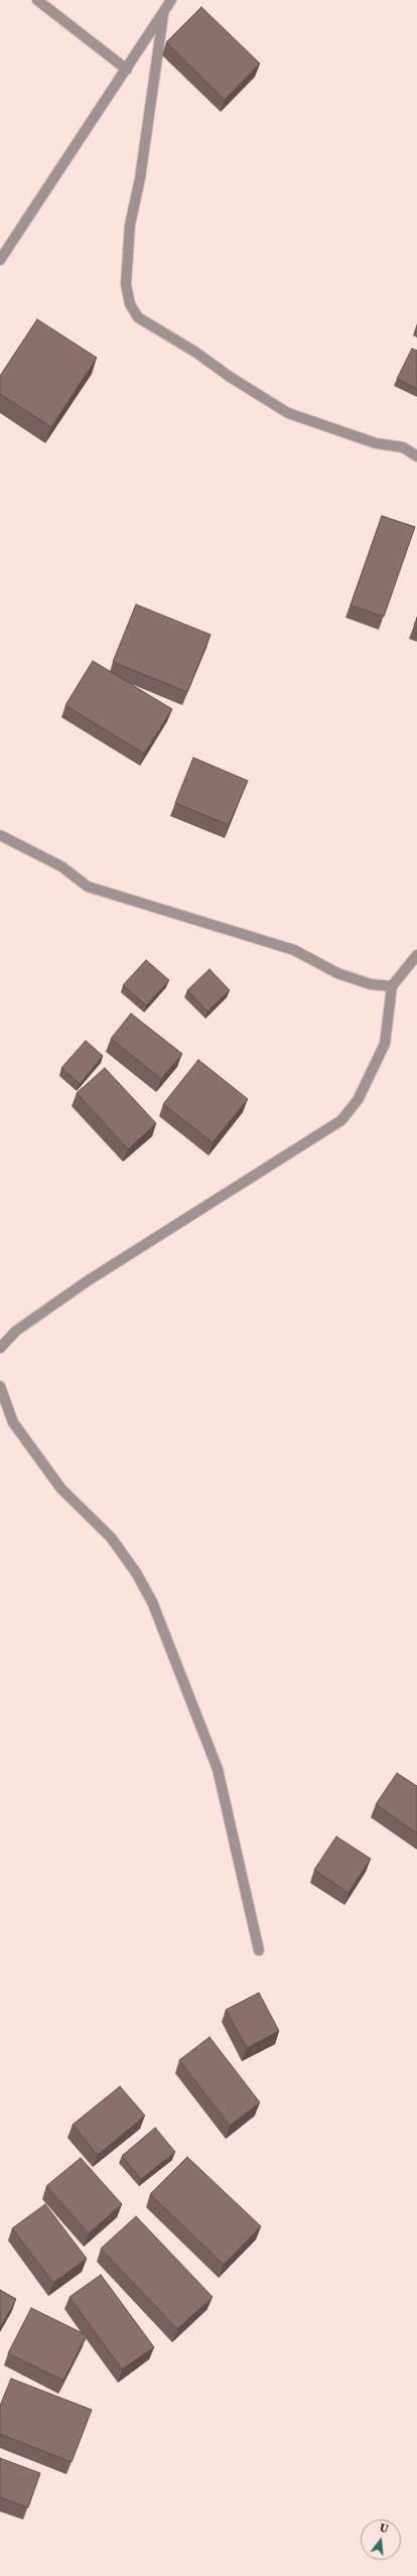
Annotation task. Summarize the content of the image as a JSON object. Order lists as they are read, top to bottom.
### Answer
{
  "north": "top"
}
